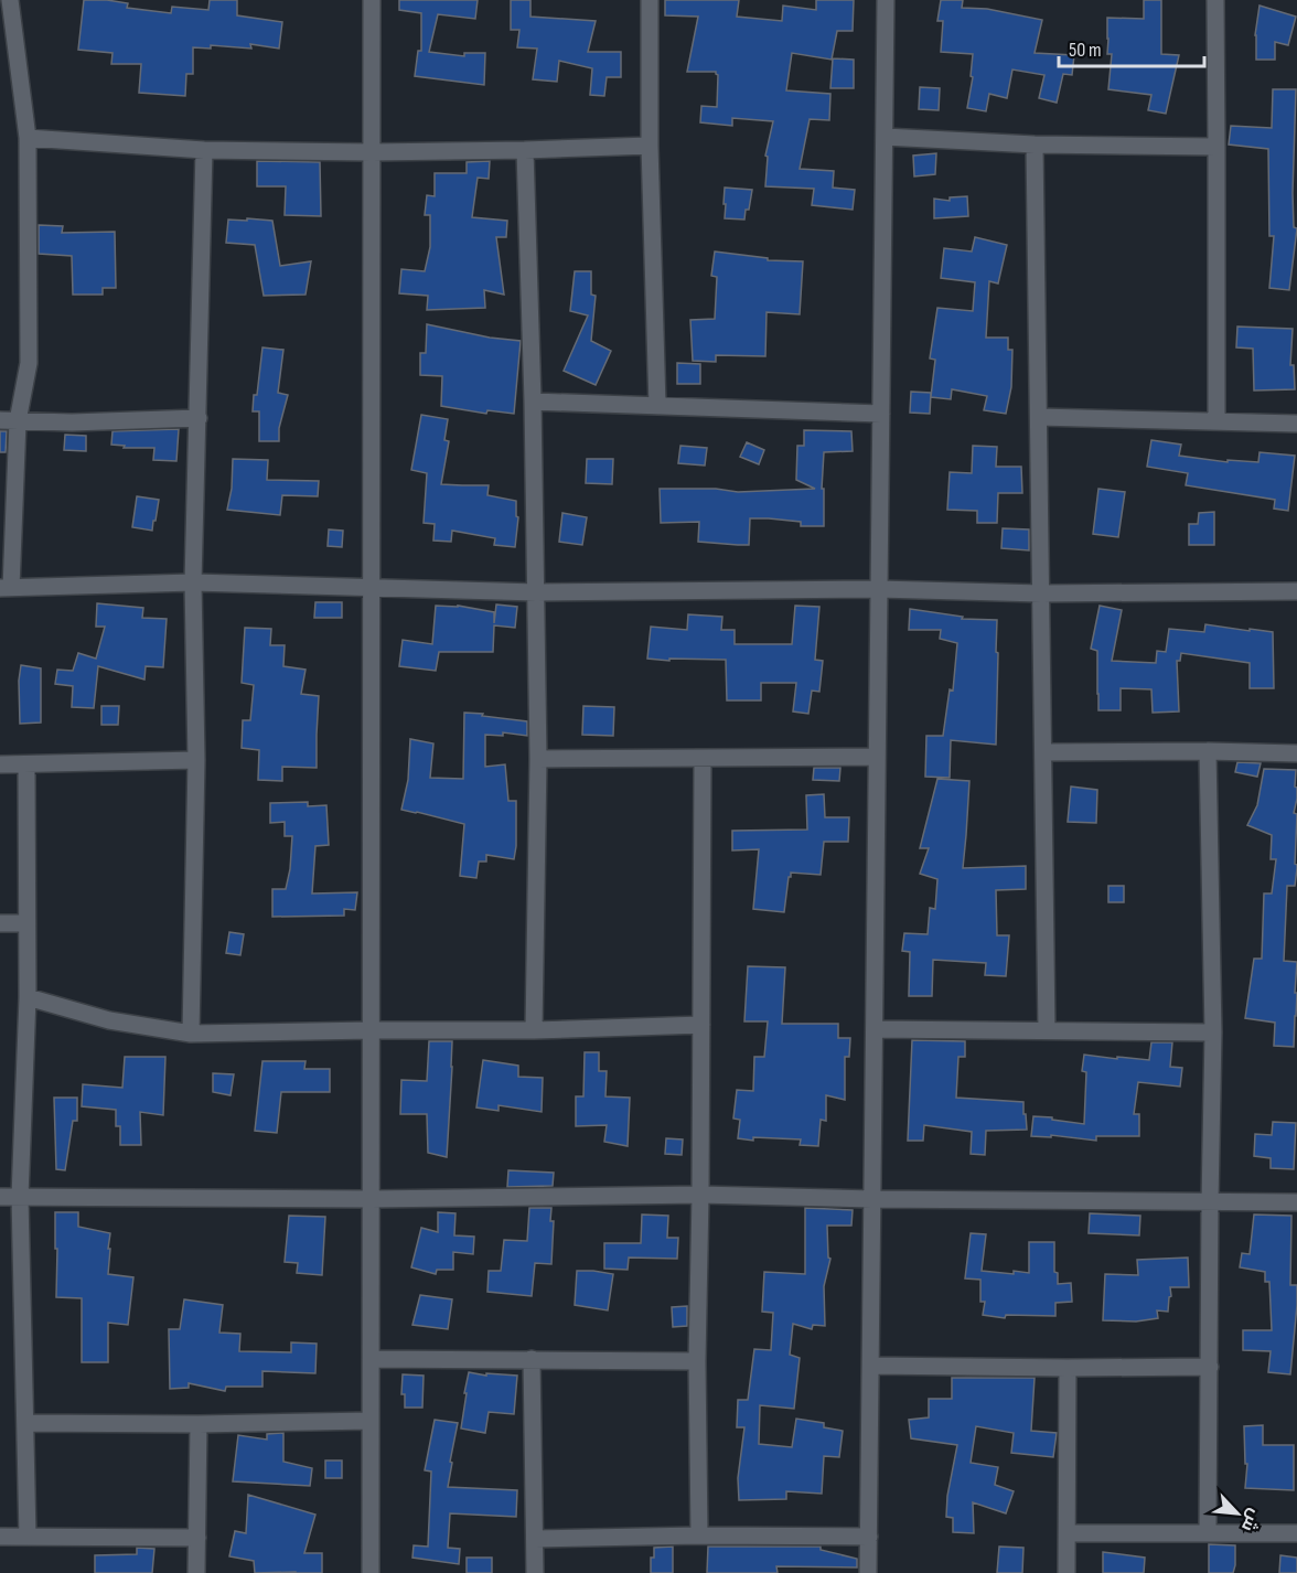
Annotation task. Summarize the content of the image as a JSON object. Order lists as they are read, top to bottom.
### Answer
{
  "scale_bar": "50 m",
  "north": "bottom right"
}
